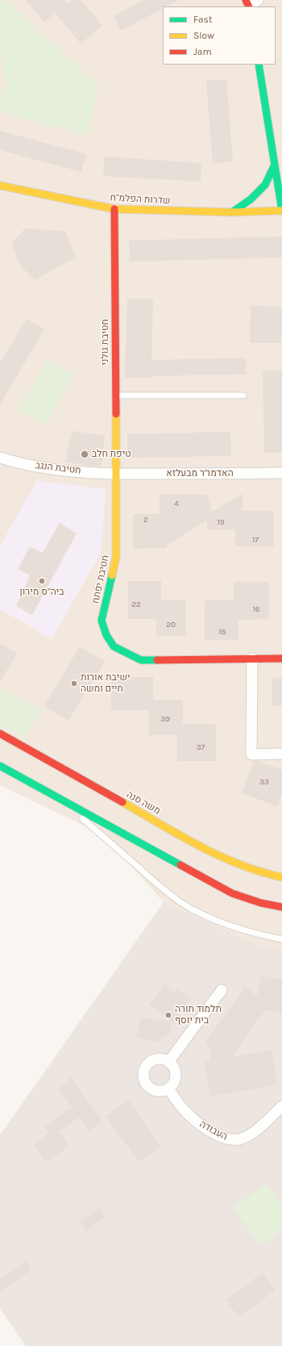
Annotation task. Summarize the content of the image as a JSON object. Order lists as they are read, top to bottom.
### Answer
{
  "streets": {
    "street": [
      "שדרות הפלמ\"ח",
      "חטיבת גולני",
      "חטיבת הנגב",
      "האדמו\"ר מבעלזא",
      "חטיבת יפתח",
      "משה סנה",
      "העבודה"
    ]
  },
  "crossings": [
    ["שדרות הפלמ\"ח", "חטיבת גולני"],
    ["חטיבת גולני", "חטיבת הנגב"],
    ["חטיבת גולני", "האדמו\"ר מבעלזא"],
    ["חטיבת גולני", "חטיבת יפתח"],
    ["חטיבת הנגב", "האדמו\"ר מבעלזא"],
    ["חטיבת הנגב", "חטיבת יפתח"],
    ["האדמו\"ר מבעלזא", "חטיבת יפתח"]
  ],
  "places": [
    "טיפת חלב",
    "ביה\"ס מירון",
    "ישיבת אורות חיים ומשה",
    "תלמוד תורה בית יוסף"
  ],
  "house_numbers": [
    "4",
    "2",
    "19",
    "17",
    "22",
    "16",
    "20",
    "18",
    "39",
    "37",
    "33"
  ],
  "legend": ["Fast", "Slow", "Jam"]
}
